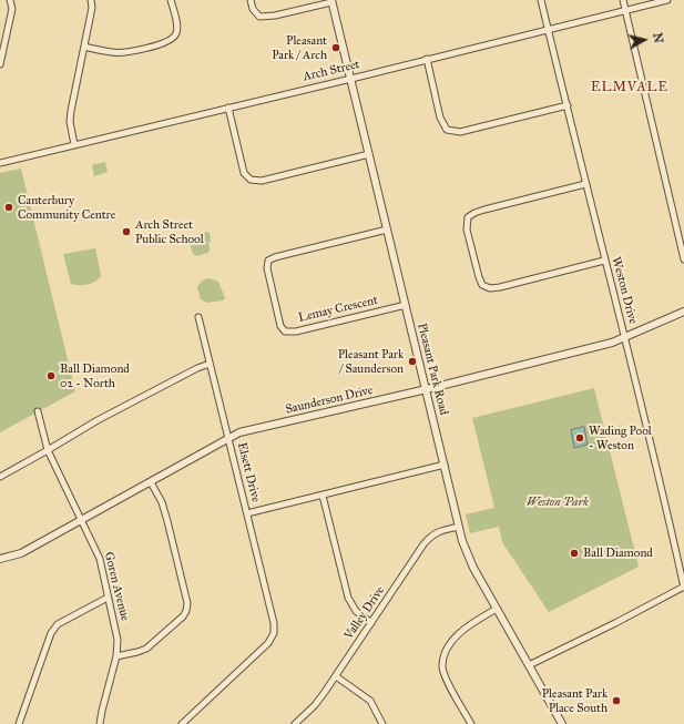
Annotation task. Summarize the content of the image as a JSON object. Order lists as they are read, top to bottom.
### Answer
{
  "streets": {
    "street": [
      "Arch Street",
      "Weston Drive",
      "Lemay Crescent",
      "Pleasant Park Road",
      "Saunderson Drive",
      "Elsett Drive",
      "Goren Avenue",
      "Valley Drive"
    ]
  },
  "crossings": [
    ["Arch Street", "Weston Drive"],
    ["Arch Street", "Pleasant Park Road"],
    ["Weston Drive", "Saunderson Drive"],
    ["Lemay Crescent", "Pleasant Park Road"],
    ["Pleasant Park Road", "Saunderson Drive"],
    ["Pleasant Park Road", "Valley Drive"],
    ["Saunderson Drive", "Elsett Drive"],
    ["Saunderson Drive", "Goren Avenue"]
  ],
  "districts": ["ELMVALE"],
  "parks": ["Weston Park"],
  "places": [
    "Pleasant Park / Arch",
    "Canterbury Community Centre",
    "Arch Street Public School",
    "Pleasant Park / Saunderson",
    "Ball Diamond 02 - North",
    "Wading Pool - Weston",
    "Ball Diamond",
    "Pleasant Park Place South"
  ],
  "north": "right"
}
